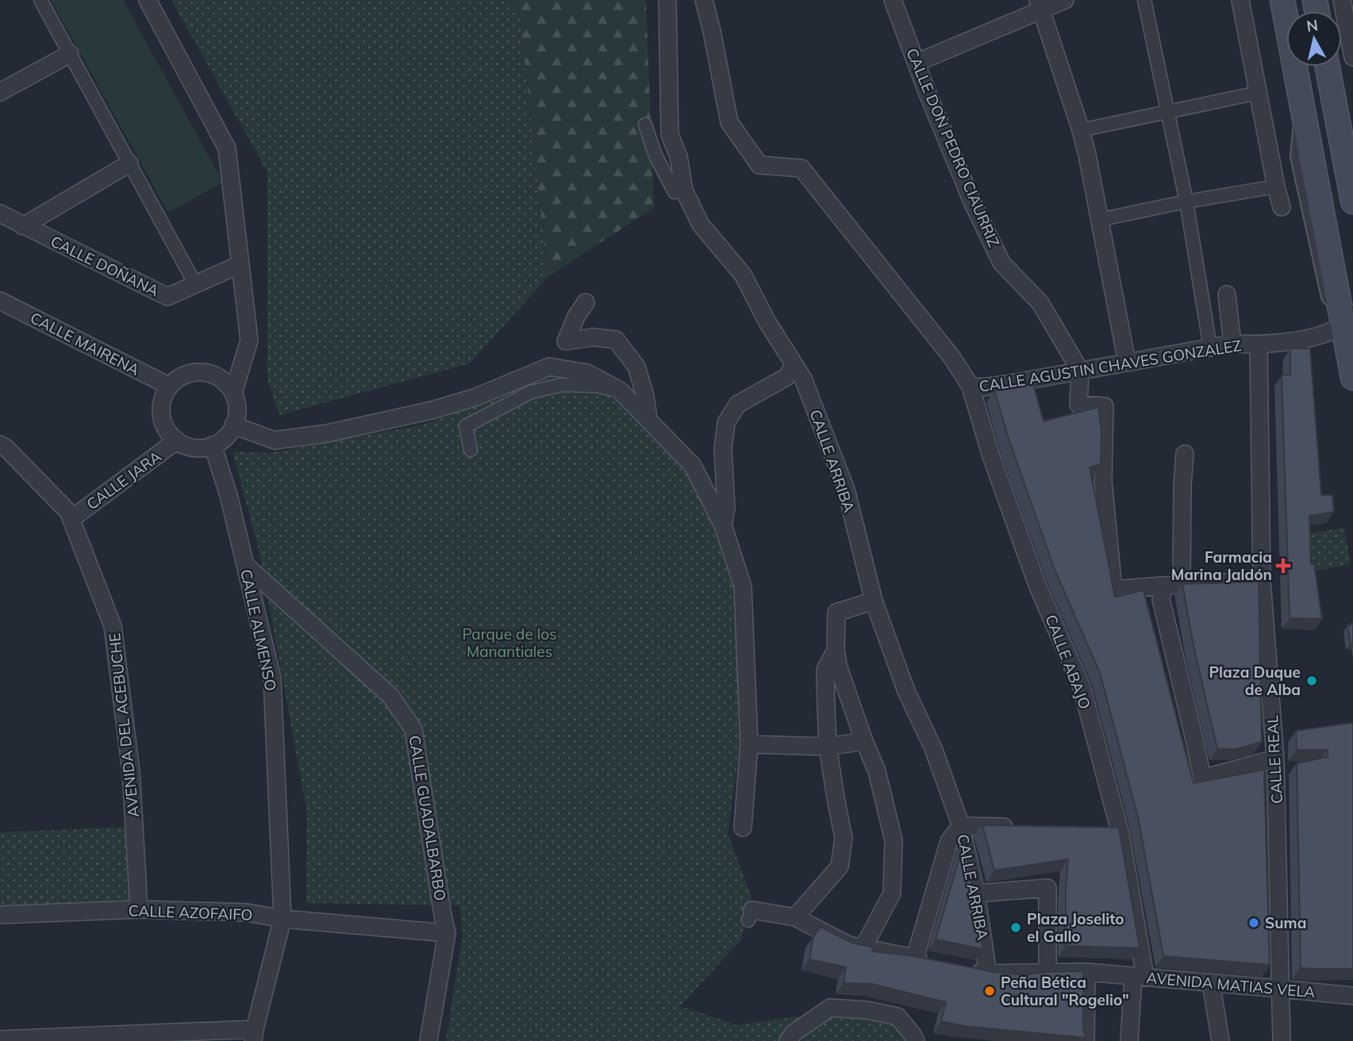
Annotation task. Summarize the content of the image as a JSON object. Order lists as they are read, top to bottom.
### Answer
{
  "streets": {
    "street": [
      "CALLE DON PEDRO CIAURRIZ",
      "CALLE DOÑANA",
      "CALLE MAIRENA",
      "CALLE AGUSTIN CHAVES GONZALEZ",
      "CALLE ARRIBA",
      "CALLE JARA",
      "CALLE ALMENSO",
      "CALLE ABAJO",
      "AVENIDA DEL ACEBUCHE",
      "CALLE REAL",
      "CALLE GUADALBARBO",
      "CALLE AZOFAIFO",
      "AVENIDA MATIAS VELA"
    ]
  },
  "crossings": [
    ["CALLE DON PEDRO CIAURRIZ", "CALLE AGUSTIN CHAVES GONZALEZ"],
    ["CALLE MAIRENA", "CALLE JARA"],
    ["CALLE MAIRENA", "CALLE ALMENSO"],
    ["CALLE AGUSTIN CHAVES GONZALEZ", "CALLE ABAJO"],
    ["CALLE AGUSTIN CHAVES GONZALEZ", "CALLE REAL"],
    ["CALLE ARRIBA", "AVENIDA MATIAS VELA"],
    ["CALLE JARA", "CALLE ALMENSO"],
    ["CALLE JARA", "AVENIDA DEL ACEBUCHE"],
    ["CALLE ALMENSO", "CALLE GUADALBARBO"],
    ["CALLE ALMENSO", "CALLE AZOFAIFO"],
    ["CALLE ABAJO", "AVENIDA MATIAS VELA"],
    ["AVENIDA DEL ACEBUCHE", "CALLE AZOFAIFO"],
    ["CALLE REAL", "AVENIDA MATIAS VELA"],
    ["CALLE GUADALBARBO", "CALLE AZOFAIFO"]
  ],
  "parks": ["Parque de los Manantiales"],
  "places": {
    "health": ["Farmacia Marina Jaldón"],
    "other": [
      "Plaza Duque de Alba",
      "Suma",
      "Plaza Joselito el Gallo",
      "Peña Bética Cultural \"Rogelio\""
    ]
  },
  "north": "top"
}
